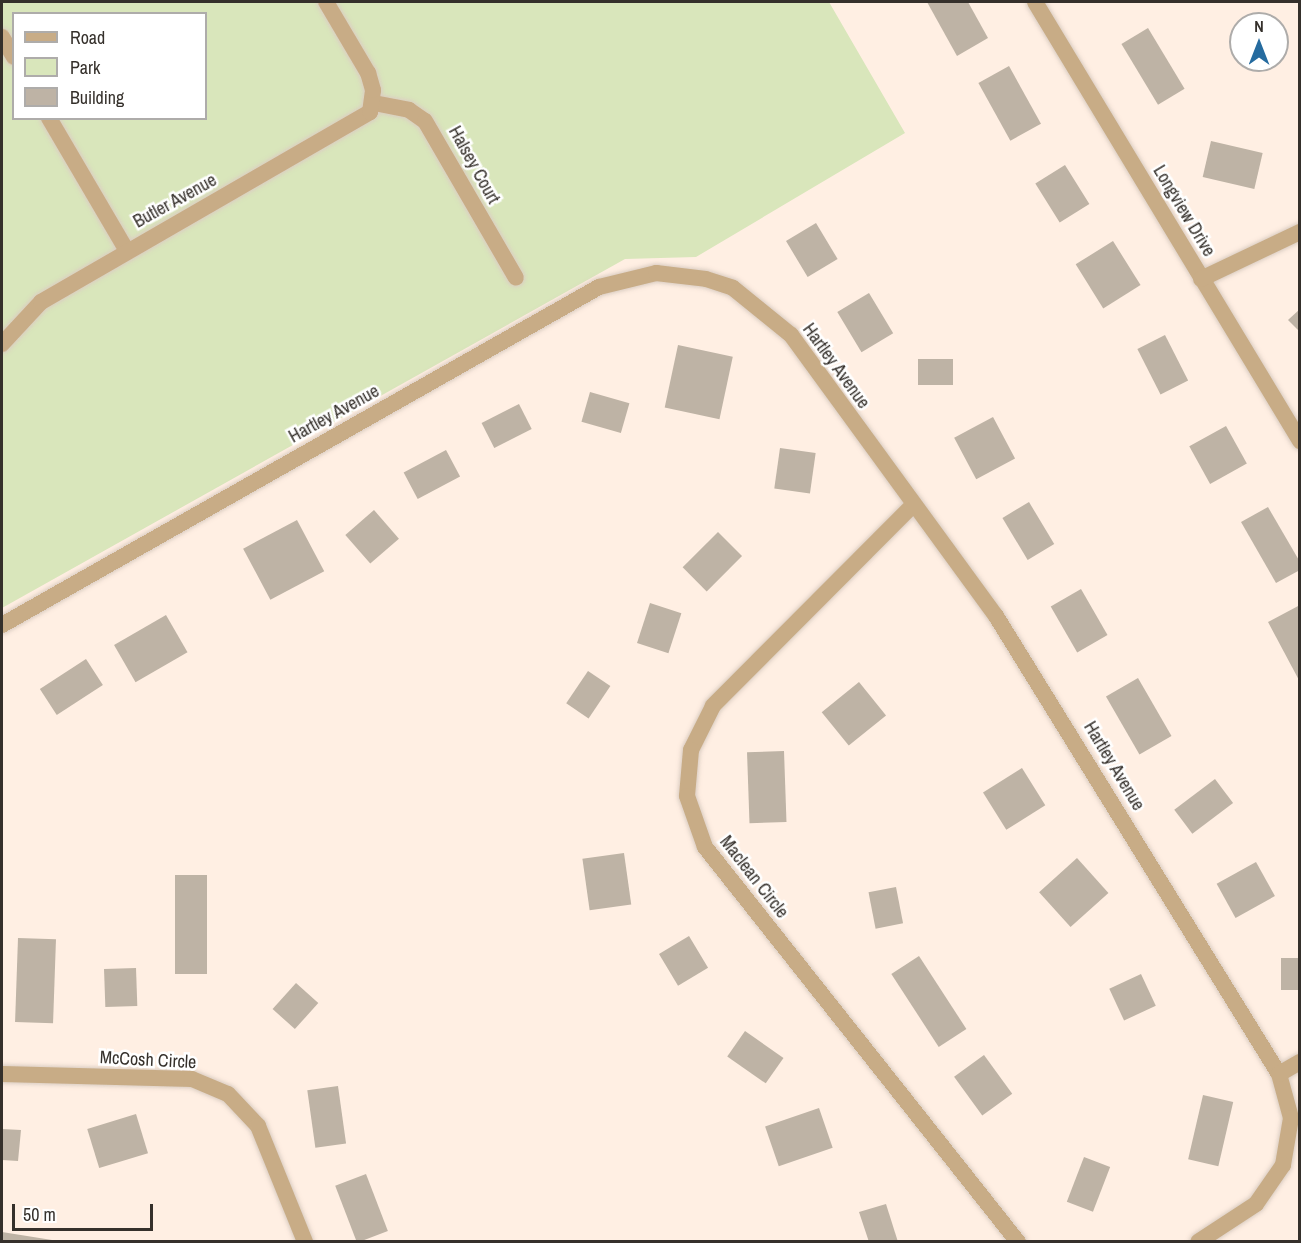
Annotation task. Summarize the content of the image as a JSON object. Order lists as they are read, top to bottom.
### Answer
{
  "streets": {
    "street": [
      "Halsey Court",
      "Butler Avenue",
      "Longview Drive",
      "Hartley Avenue",
      "Maclean Circle",
      "McCosh Circle"
    ]
  },
  "crossings": [
    ["Halsey Court", "Butler Avenue"],
    ["Hartley Avenue", "Maclean Circle"]
  ],
  "legend": ["Road", "Park", "Building"],
  "scale_bar": "50 m",
  "north": "top"
}
